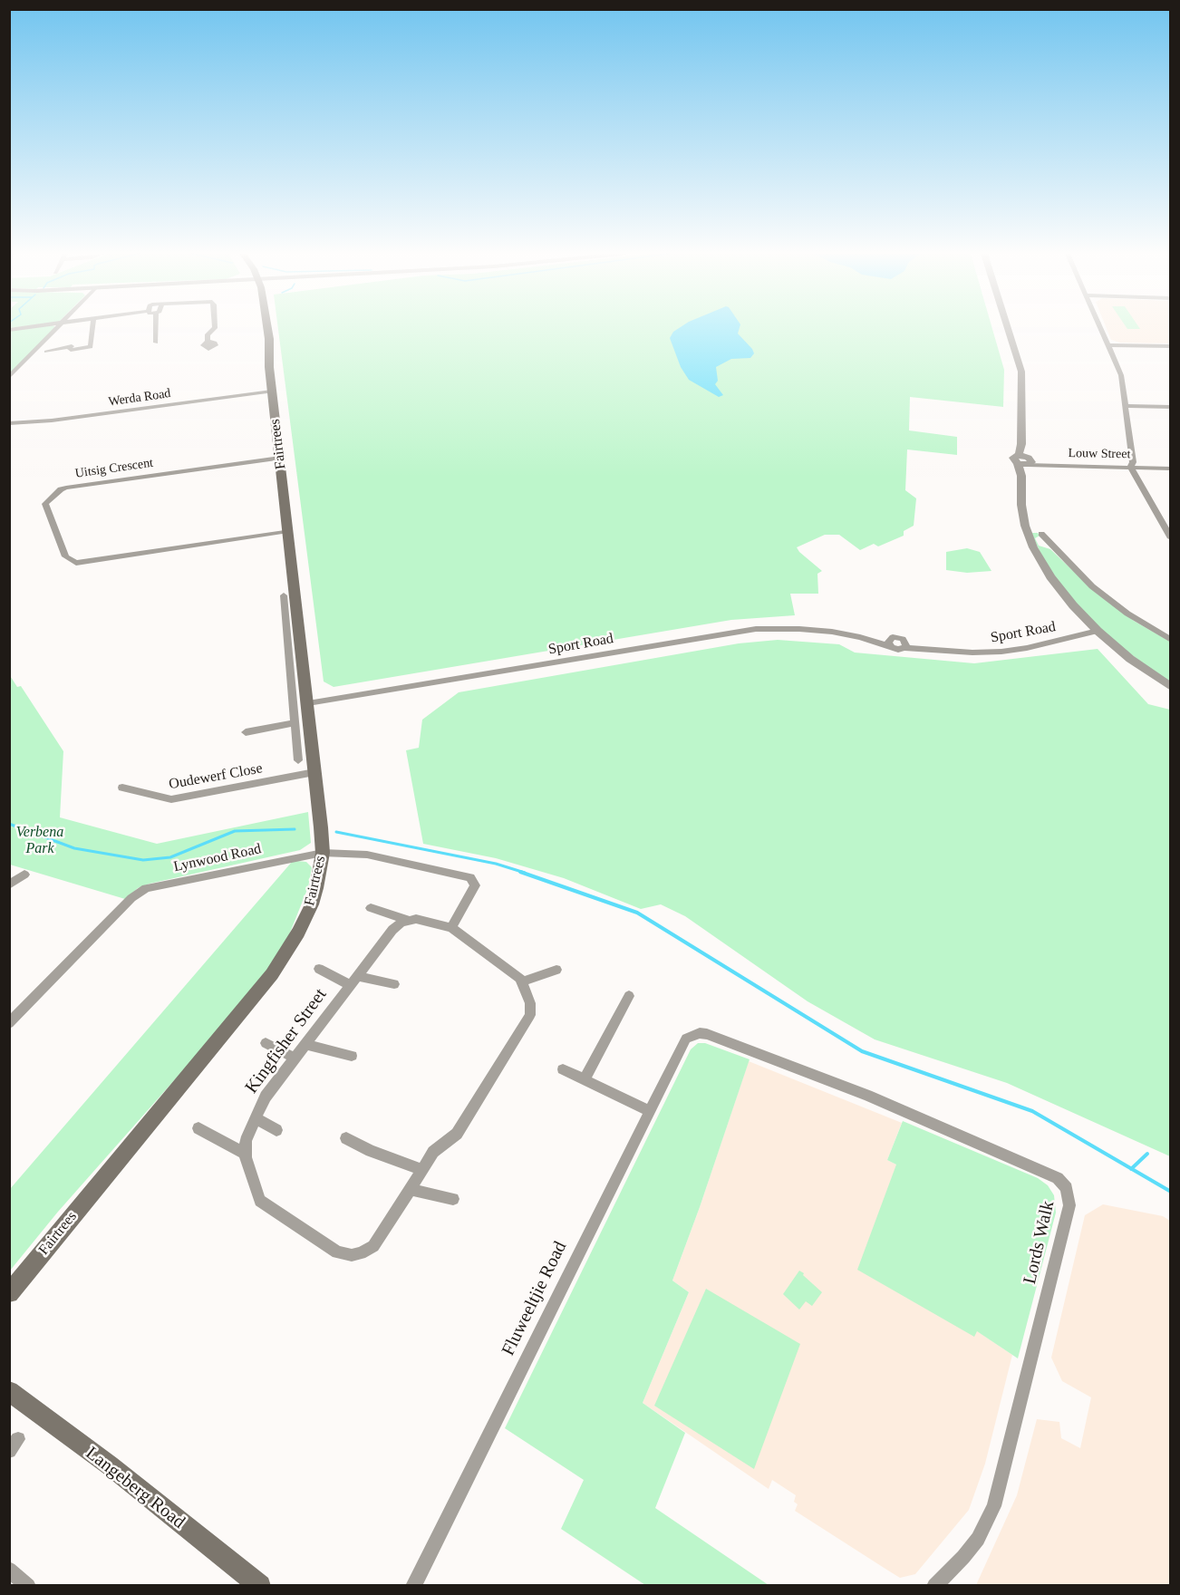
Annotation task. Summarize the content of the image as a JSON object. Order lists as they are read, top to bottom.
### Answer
{
  "streets": {
    "main road": ["Fairtrees", "Langeberg Road"],
    "street": [
      "Werda Road",
      "Louw Street",
      "Uitsig Crescent",
      "Sport Road",
      "Oudewerf Close",
      "Lynwood Road",
      "Kingfisher Street",
      "Lords Walk",
      "Fluweeltjie Road"
    ]
  },
  "crossings": [
    ["Werda Road", "Fairtrees"],
    ["Fairtrees", "Uitsig Crescent"],
    ["Fairtrees", "Sport Road"],
    ["Fairtrees", "Oudewerf Close"],
    ["Fairtrees", "Lynwood Road"],
    ["Lords Walk", "Fluweeltjie Road"]
  ],
  "parks": ["Verbena Park"]
}
